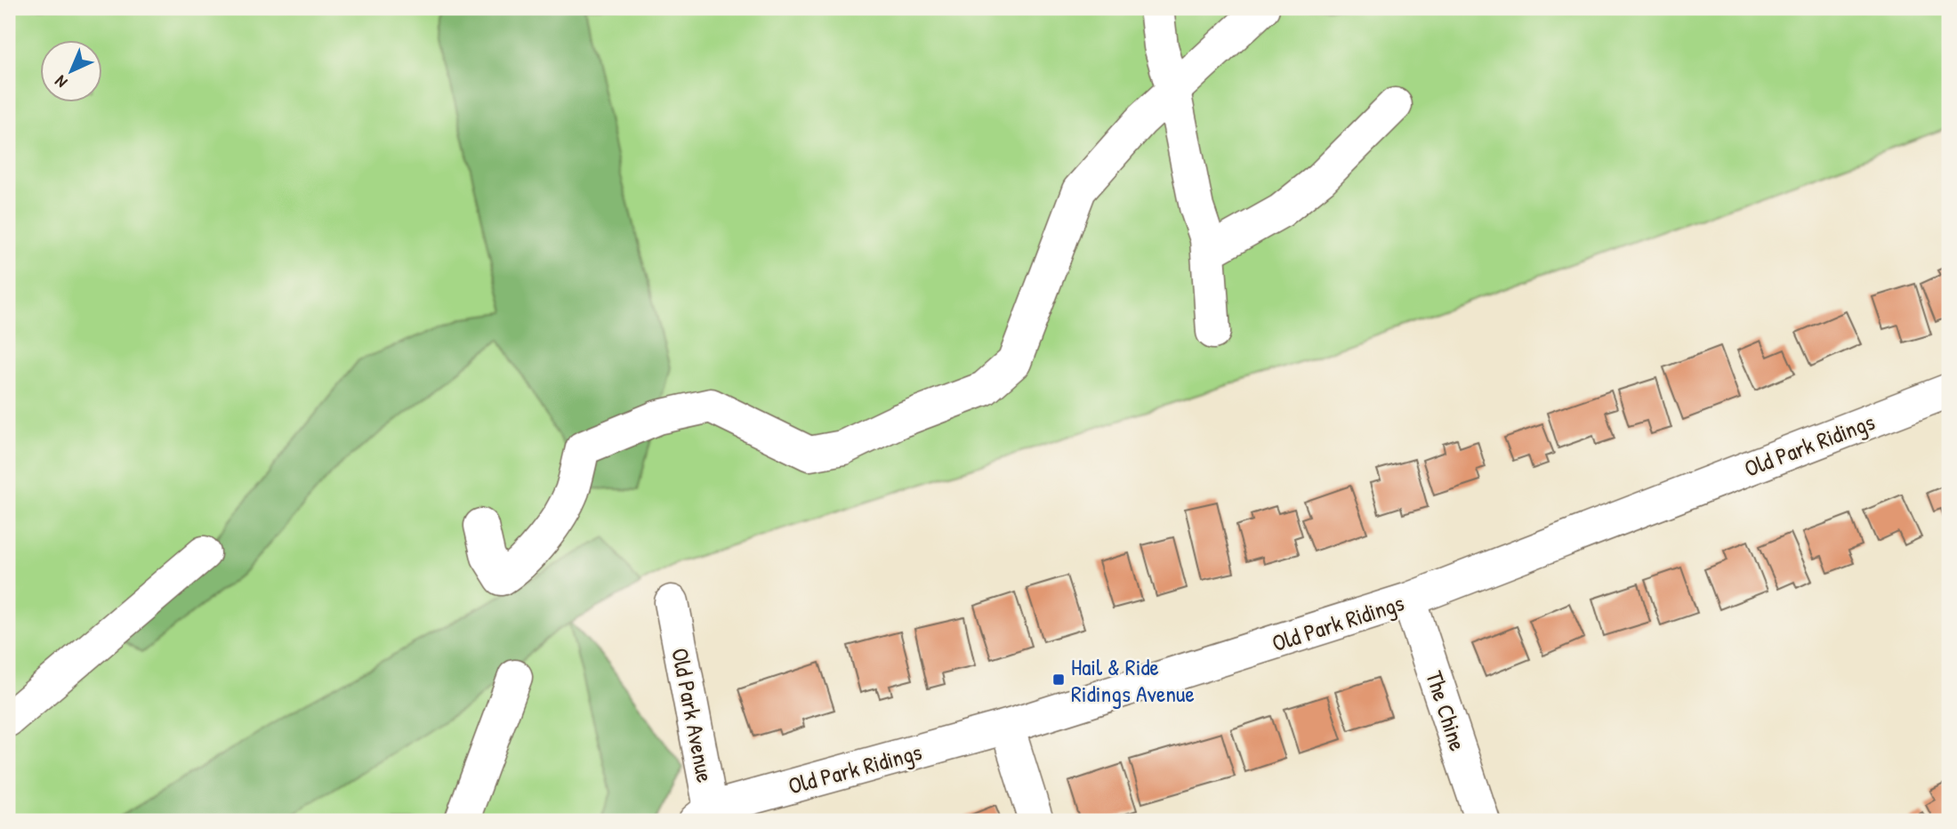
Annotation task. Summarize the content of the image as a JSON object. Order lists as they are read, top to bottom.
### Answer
{
  "streets": {
    "street": ["Old Park Ridings", "The Chine", "Old Park Avenue"]
  },
  "crossings": [
    ["Old Park Ridings", "The Chine"],
    ["Old Park Ridings", "Old Park Avenue"]
  ],
  "places": {
    "transit": ["Hail & Ride Ridings Avenue"]
  },
  "north": "bottom left"
}
